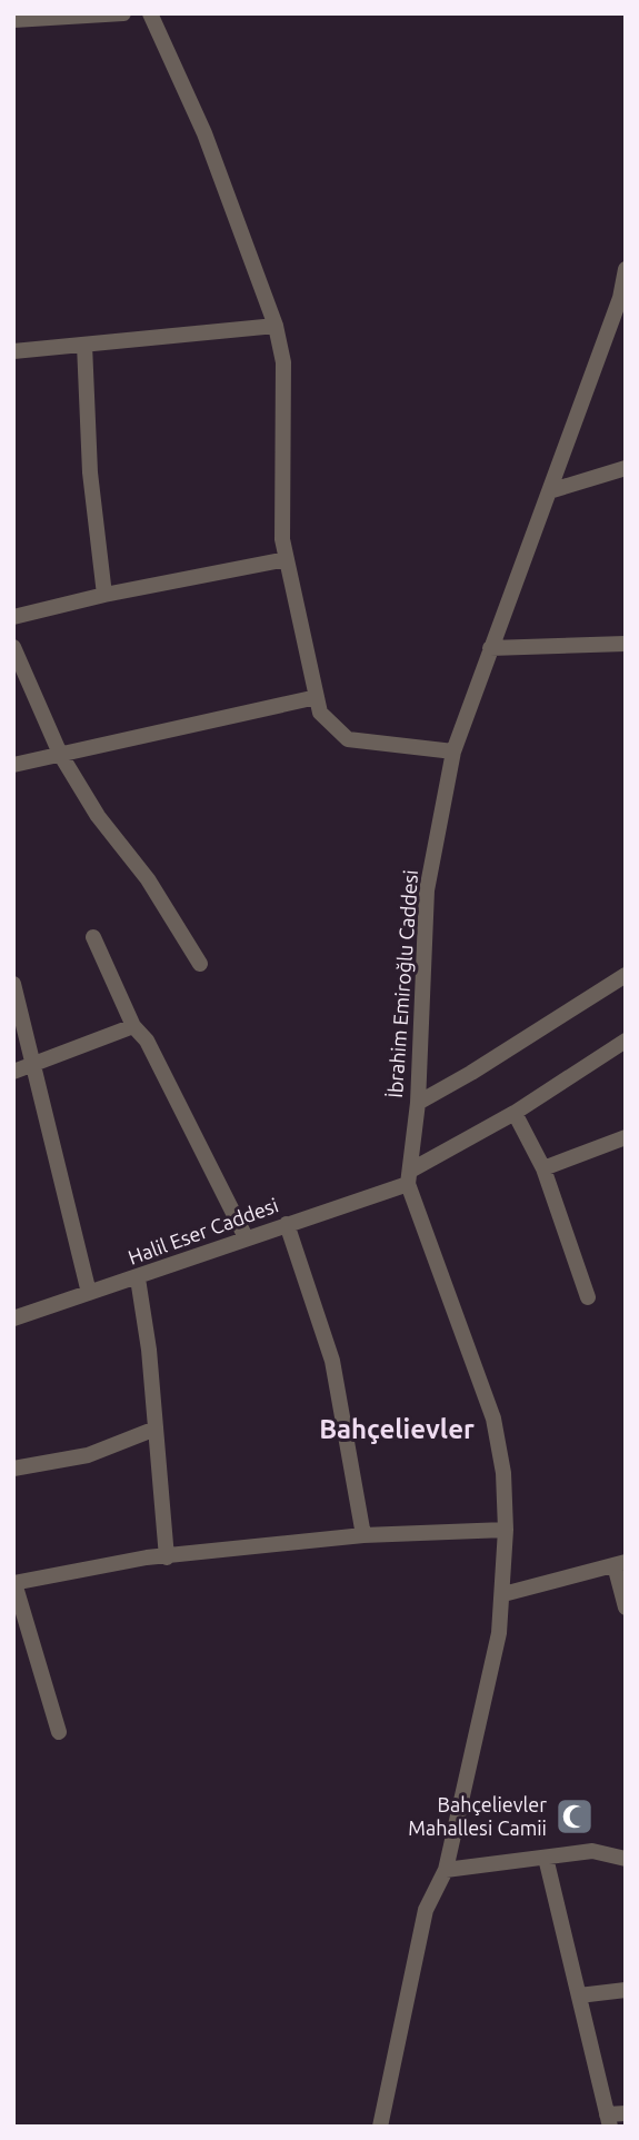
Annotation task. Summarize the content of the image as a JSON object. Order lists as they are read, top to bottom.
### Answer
{
  "streets": {
    "street": ["İbrahim Emiroğlu Caddesi", "Halil Eser Caddesi"]
  },
  "crossings": [
    ["İbrahim Emiroğlu Caddesi", "Halil Eser Caddesi"]
  ],
  "districts": ["Bahçelievler"],
  "places": {
    "mosque": ["Bahçelievler Mahallesi Camii"]
  }
}
